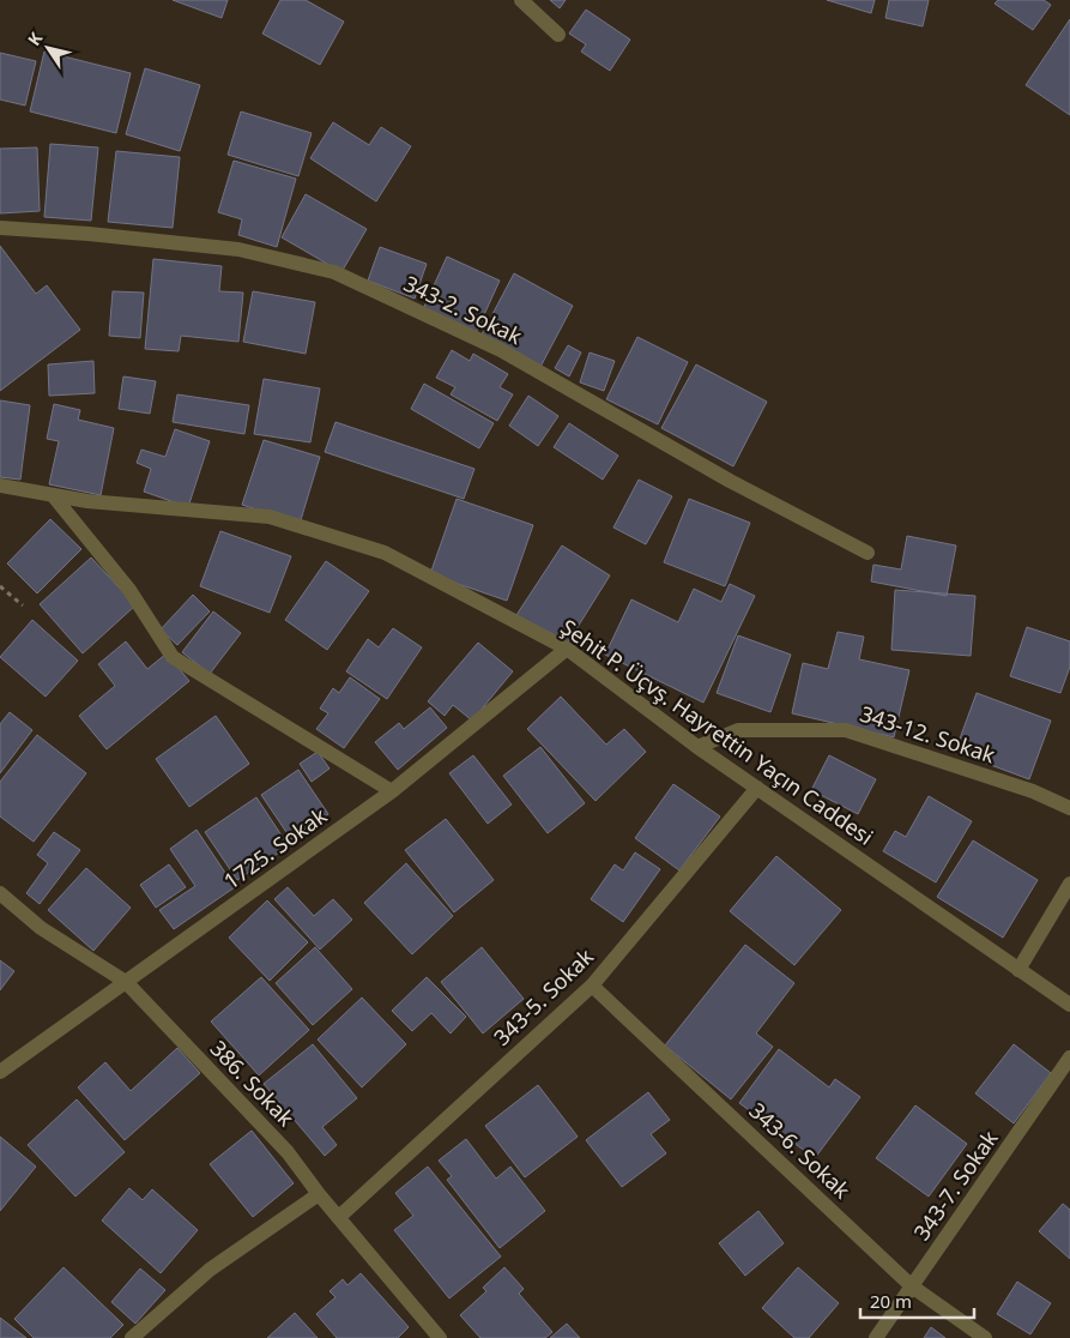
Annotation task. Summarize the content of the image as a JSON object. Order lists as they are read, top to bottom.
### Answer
{
  "streets": {
    "street": [
      "343-2. Sokak",
      "Şehit P. Üçvş. Hayrettin Yaçın Caddesi",
      "343-12. Sokak",
      "1725. Sokak",
      "343-5. Sokak",
      "386. Sokak",
      "343-6. Sokak",
      "343-7. Sokak"
    ]
  },
  "crossings": [
    ["Şehit P. Üçvş. Hayrettin Yaçın Caddesi", "343-12. Sokak"],
    ["Şehit P. Üçvş. Hayrettin Yaçın Caddesi", "1725. Sokak"],
    ["Şehit P. Üçvş. Hayrettin Yaçın Caddesi", "343-5. Sokak"],
    ["1725. Sokak", "386. Sokak"],
    ["343-5. Sokak", "386. Sokak"],
    ["343-5. Sokak", "343-6. Sokak"],
    ["343-6. Sokak", "343-7. Sokak"]
  ],
  "scale_bar": "20 m",
  "north": "top left"
}
